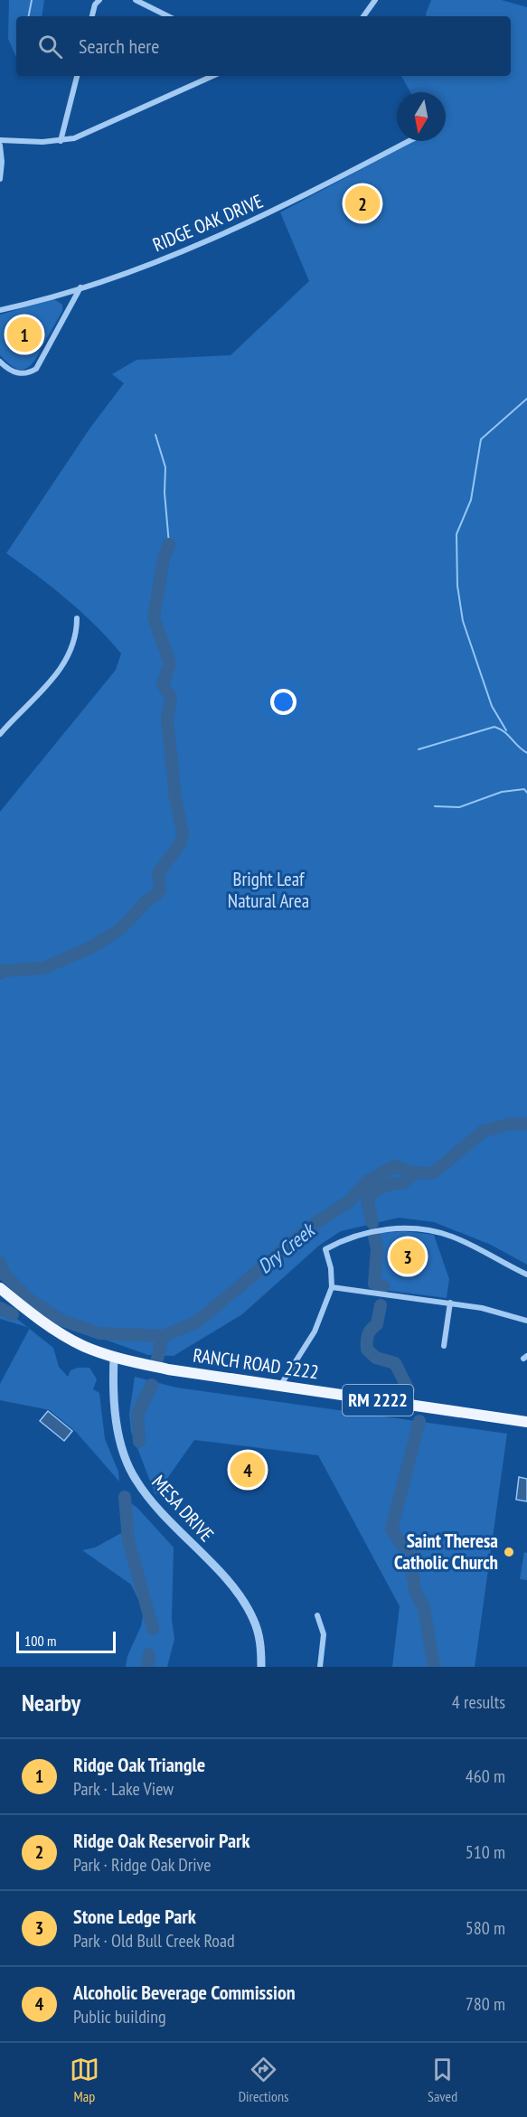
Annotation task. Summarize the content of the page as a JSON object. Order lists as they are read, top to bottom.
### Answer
{
  "streets": {
    "main road": ["RANCH ROAD 2222", "RM 2222"],
    "street": ["RIDGE OAK DRIVE", "MESA DRIVE"]
  },
  "crossings": [
    ["RANCH ROAD 2222", "MESA DRIVE"]
  ],
  "water": ["Dry Creek"],
  "parks": ["Bright Leaf Natural Area"],
  "places": ["Saint Theresa Catholic Church"],
  "scale_bar": "100 m",
  "north": "bottom",
  "page": {
    "search": "Search here",
    "pins": [
      "2",
      "1",
      "3",
      "4"
    ],
    "scale": "100 m",
    "heading": ["Nearby", "4 results"],
    "list": [
      {
        "mark": "1",
        "name": "Ridge Oak Triangle",
        "note": "Park · Lake View",
        "value": "460 m"
      },
      {
        "mark": "2",
        "name": "Ridge Oak Reservoir Park",
        "note": "Park · Ridge Oak Drive",
        "value": "510 m"
      },
      {
        "mark": "3",
        "name": "Stone Ledge Park",
        "note": "Park · Old Bull Creek Road",
        "value": "580 m"
      },
      {
        "mark": "4",
        "name": "Alcoholic Beverage Commission",
        "note": "Public building",
        "value": "780 m"
      }
    ],
    "nav": ["Map", "Directions", "Saved"]
  }
}
